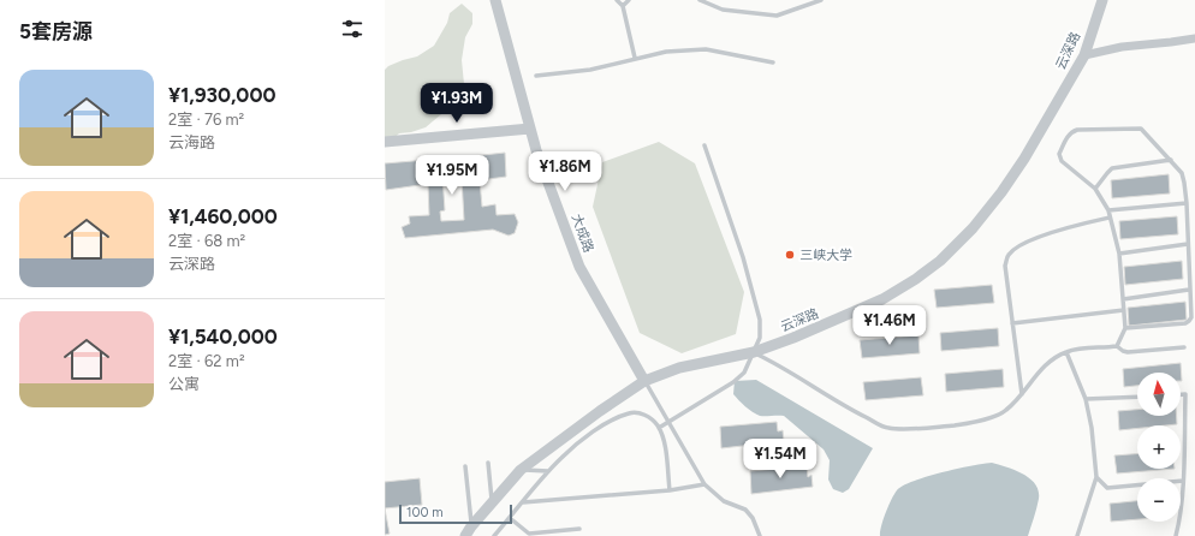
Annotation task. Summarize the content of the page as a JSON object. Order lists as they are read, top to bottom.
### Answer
{
  "streets": {
    "street": ["云深路", "大成路"]
  },
  "crossings": [
    ["云深路", "大成路"]
  ],
  "places": ["三峡大学"],
  "scale_bar": "100 m",
  "north": "top",
  "page": {
    "heading": "5套房源",
    "list": [
      {
        "name": "¥1,930,000",
        "note": "2室 · 76 m² · 云海路"
      },
      {
        "name": "¥1,460,000",
        "note": "2室 · 68 m² · 云深路"
      },
      {
        "name": "¥1,540,000",
        "note": "2室 · 62 m² · 公寓"
      }
    ],
    "price": [
      "¥1.93M",
      "¥1.86M",
      "¥1.95M",
      "¥1.46M",
      "¥1.54M"
    ],
    "map_buttons": ["+", "−"],
    "scale": "100 m"
  }
}
